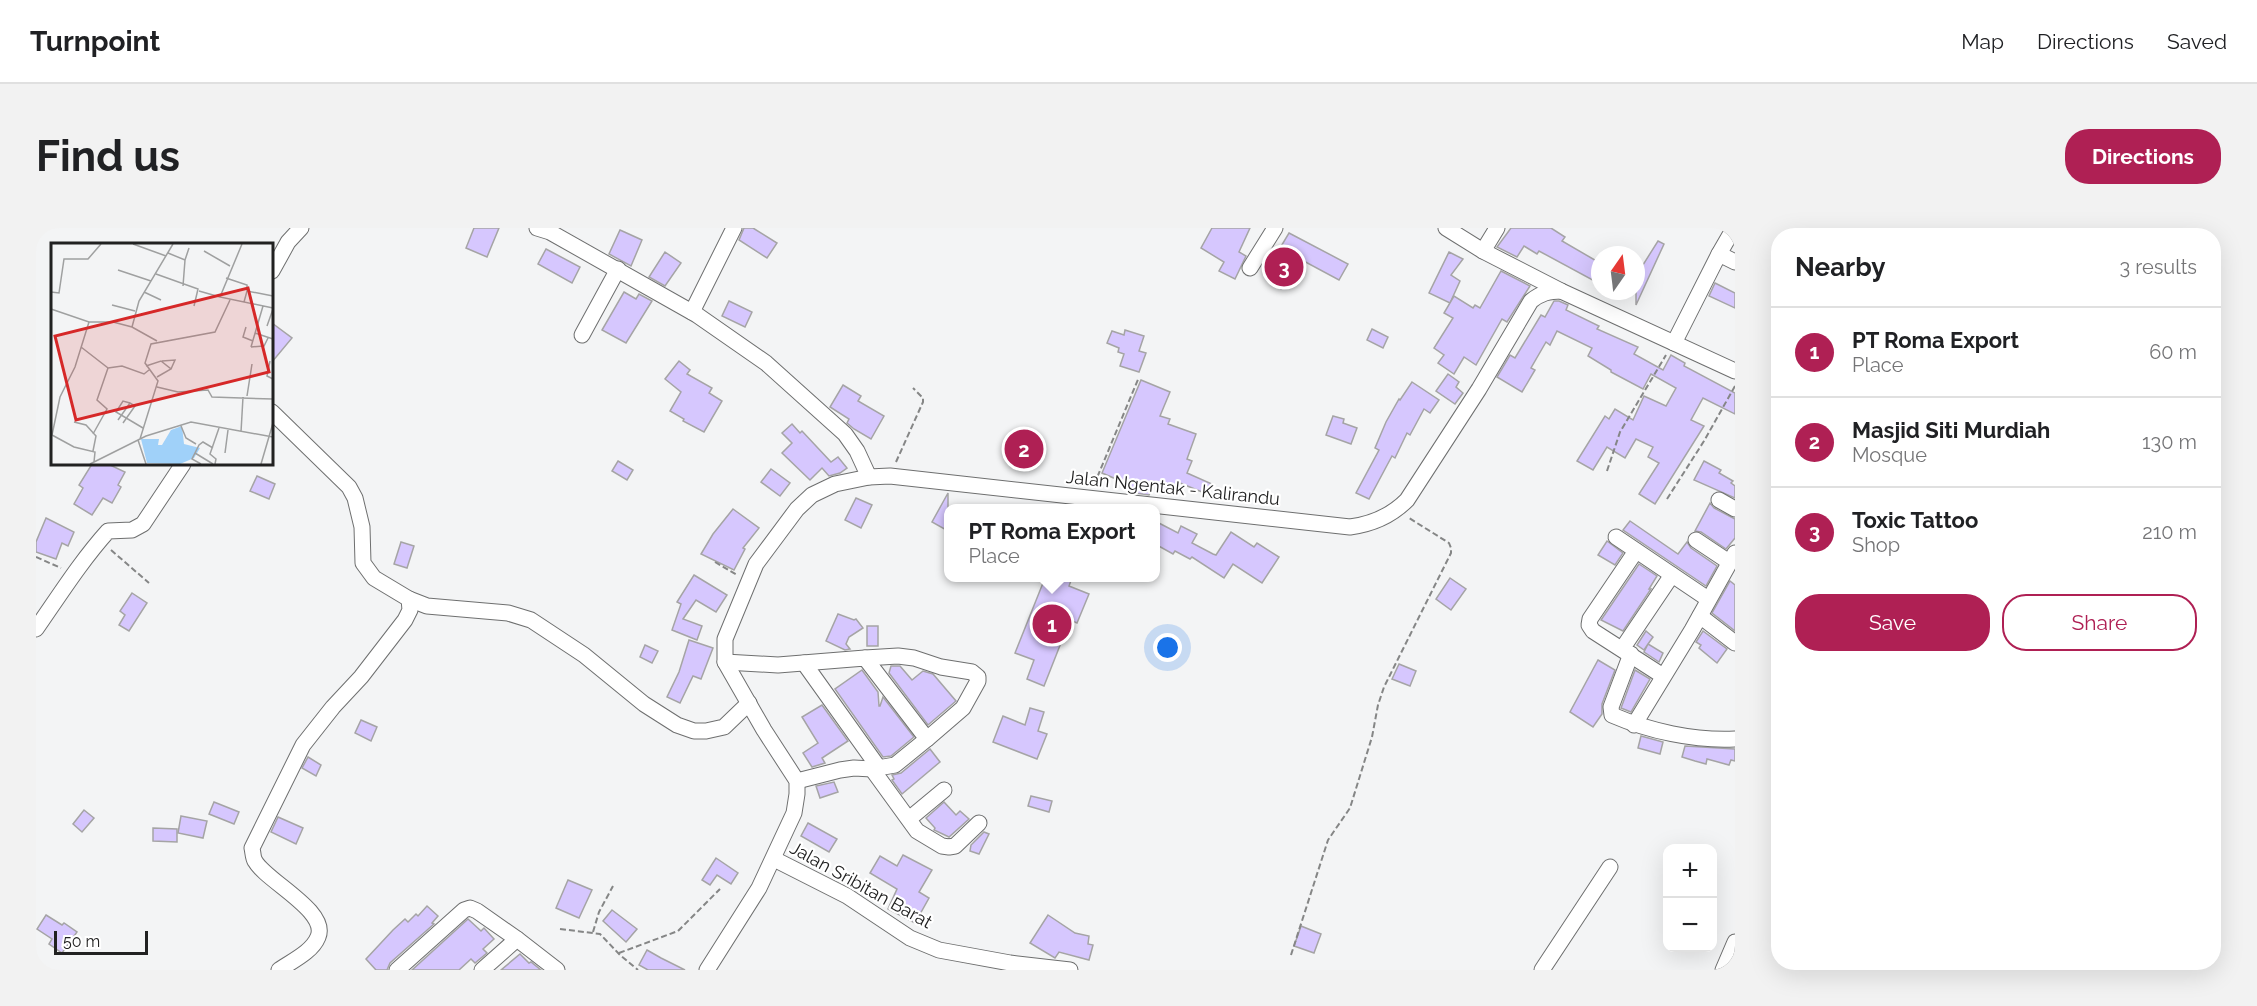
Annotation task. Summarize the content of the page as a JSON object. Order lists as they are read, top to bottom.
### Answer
{
  "streets": {
    "street": ["Jalan Ngentak - Kalirandu", "Jalan Sribitan Barat"]
  },
  "scale_bar": "50 m",
  "north": "top",
  "page": {
    "header": "Turnpoint",
    "nav": ["Map", "Directions", "Saved"],
    "buttons": [
      "Directions",
      ["Save", "Share"]
    ],
    "title": "Find us",
    "heading": ["Nearby", "3 results"],
    "pins": ["3", "2", "1"],
    "list": [
      {
        "mark": "1",
        "name": "PT Roma Export",
        "note": "Place",
        "value": "60 m"
      },
      {
        "mark": "2",
        "name": "Masjid Siti Murdiah",
        "note": "Mosque",
        "value": "130 m"
      },
      {
        "mark": "3",
        "name": "Toxic Tattoo",
        "note": "Shop",
        "value": "210 m"
      }
    ],
    "popup": ["PT Roma Export", "Place"],
    "map_buttons": ["+", "−"],
    "scale": "50 m"
  }
}
